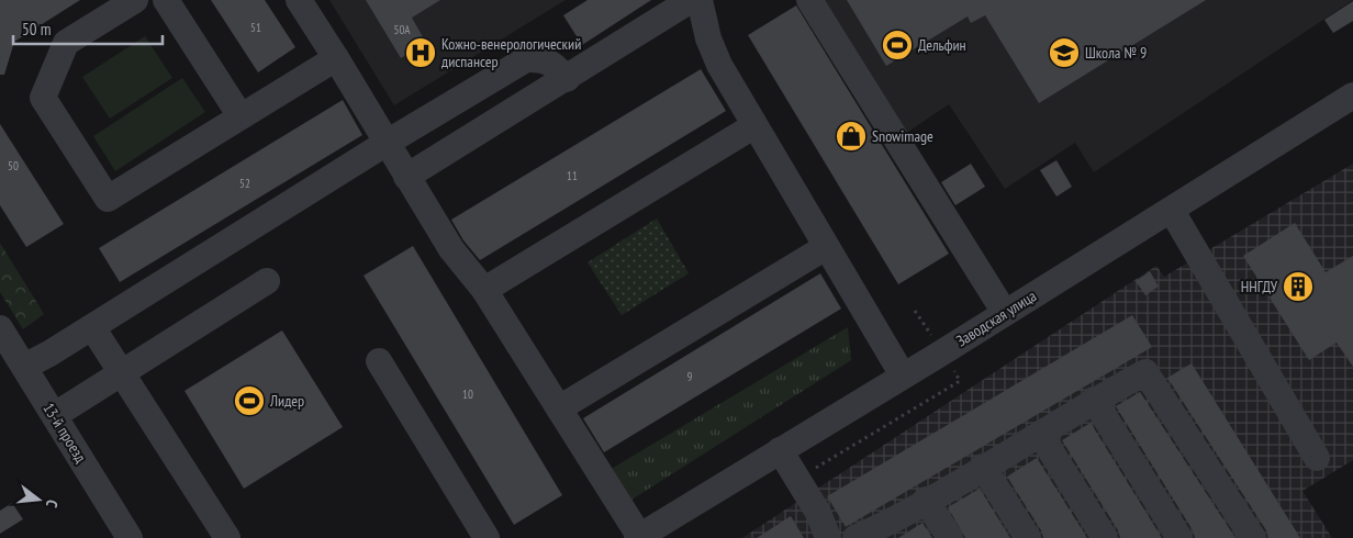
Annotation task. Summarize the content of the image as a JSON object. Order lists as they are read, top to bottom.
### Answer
{
  "streets": {
    "street": ["Заводская улица", "13-й проезд"]
  },
  "places": {
    "sports": ["Дельфин", "Лидер"],
    "hospital": ["Кожно-венерологический диспансер"],
    "school or university": ["Школа № 9"],
    "shop": ["Snowimage"],
    "building": ["ННГДУ"]
  },
  "house_numbers": [
    "51",
    "50А",
    "50",
    "11",
    "52",
    "9",
    "10"
  ],
  "scale_bar": "50 m",
  "north": "right"
}
